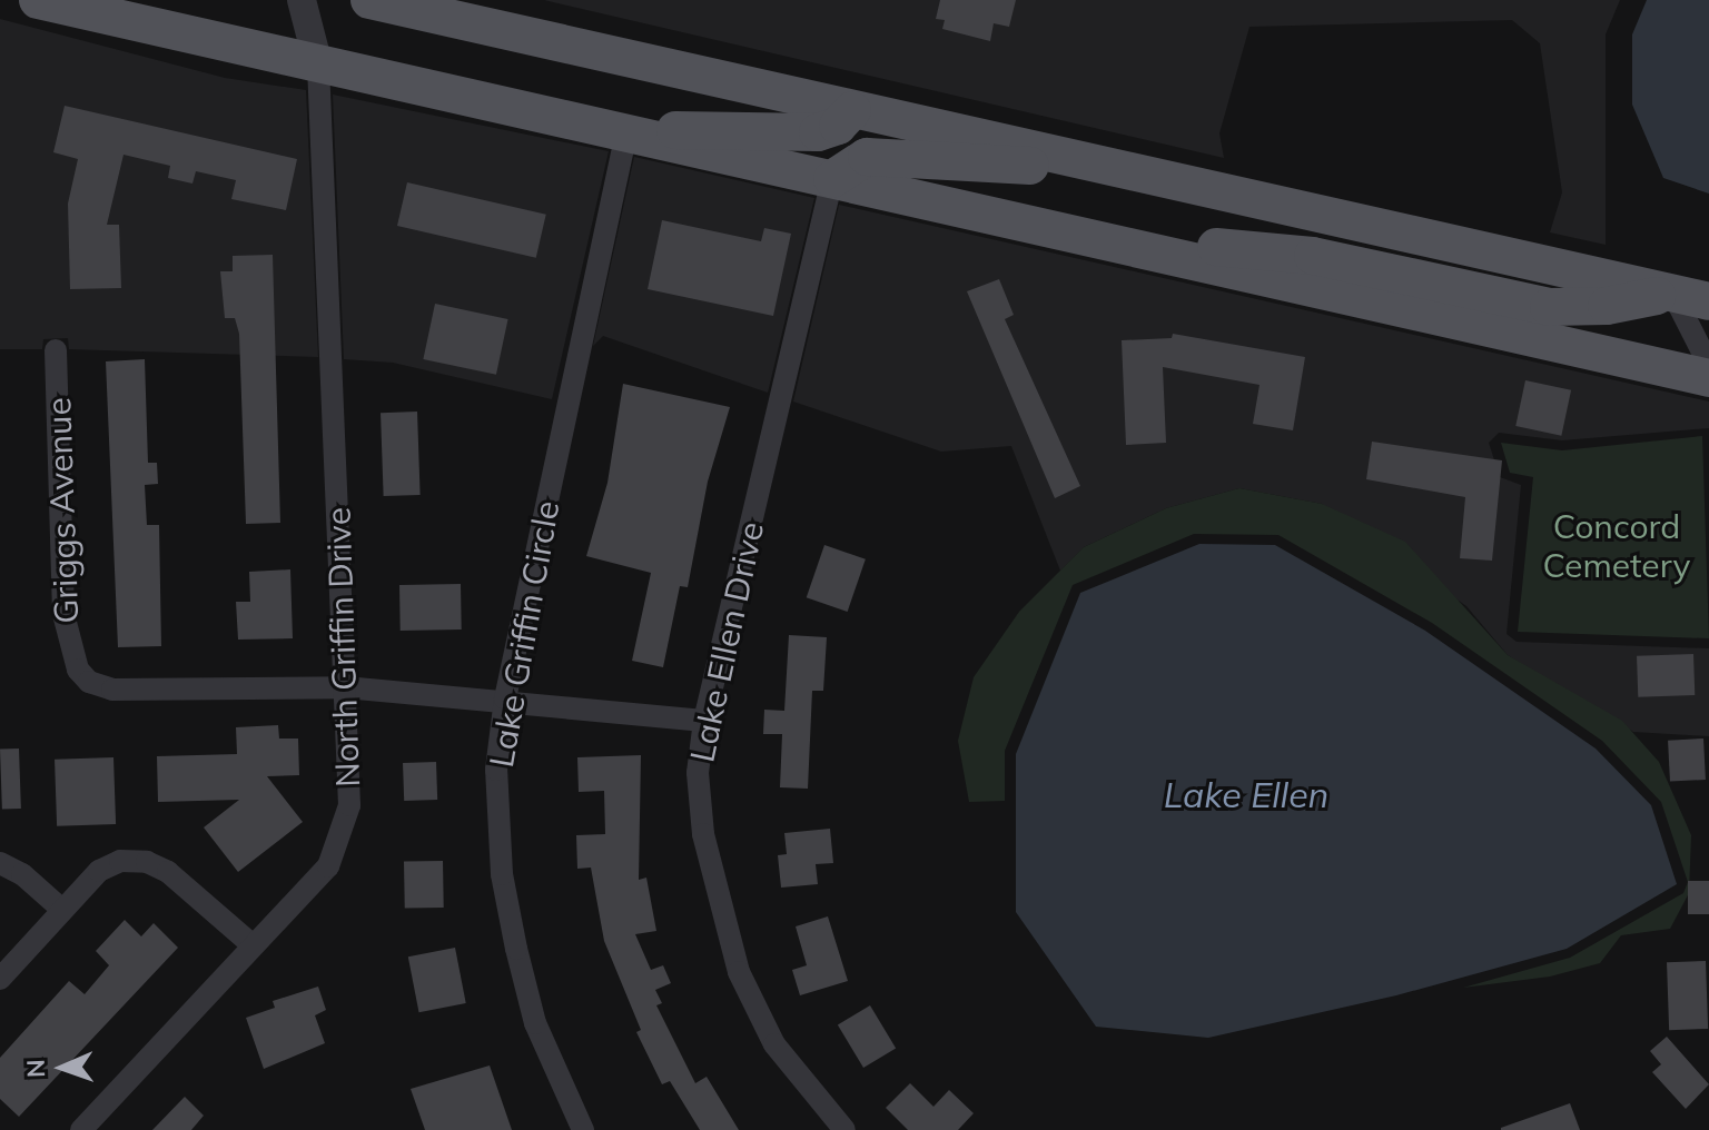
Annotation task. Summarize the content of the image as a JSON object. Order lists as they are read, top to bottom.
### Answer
{
  "streets": {
    "street": [
      "Griggs Avenue",
      "Lake Griffin Circle",
      "Lake Ellen Drive",
      "North Griffin Drive"
    ]
  },
  "crossings": [
    ["Griggs Avenue", "North Griffin Drive"]
  ],
  "water": ["Lake Ellen"],
  "parks": ["Concord Cemetery"],
  "north": "left"
}
